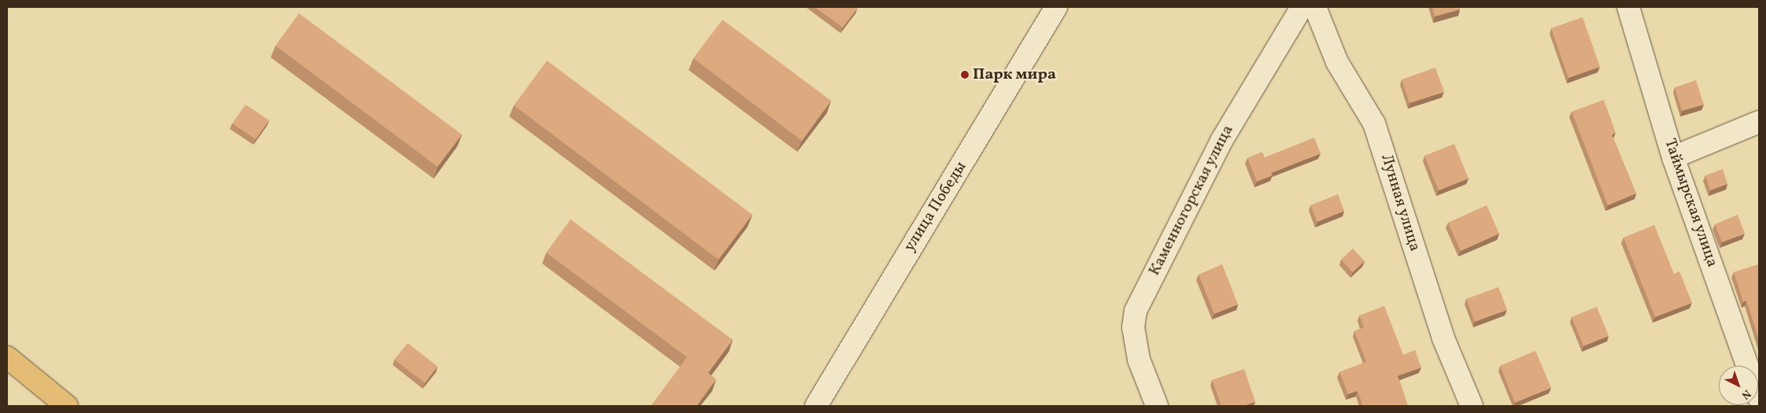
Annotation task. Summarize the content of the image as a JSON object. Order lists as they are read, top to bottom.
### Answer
{
  "streets": {
    "street": [
      "Каменногорская улица",
      "Лунная улица",
      "Таймырская улица",
      "улица Победы"
    ]
  },
  "places": ["Парк мира"],
  "north": "bottom right"
}
